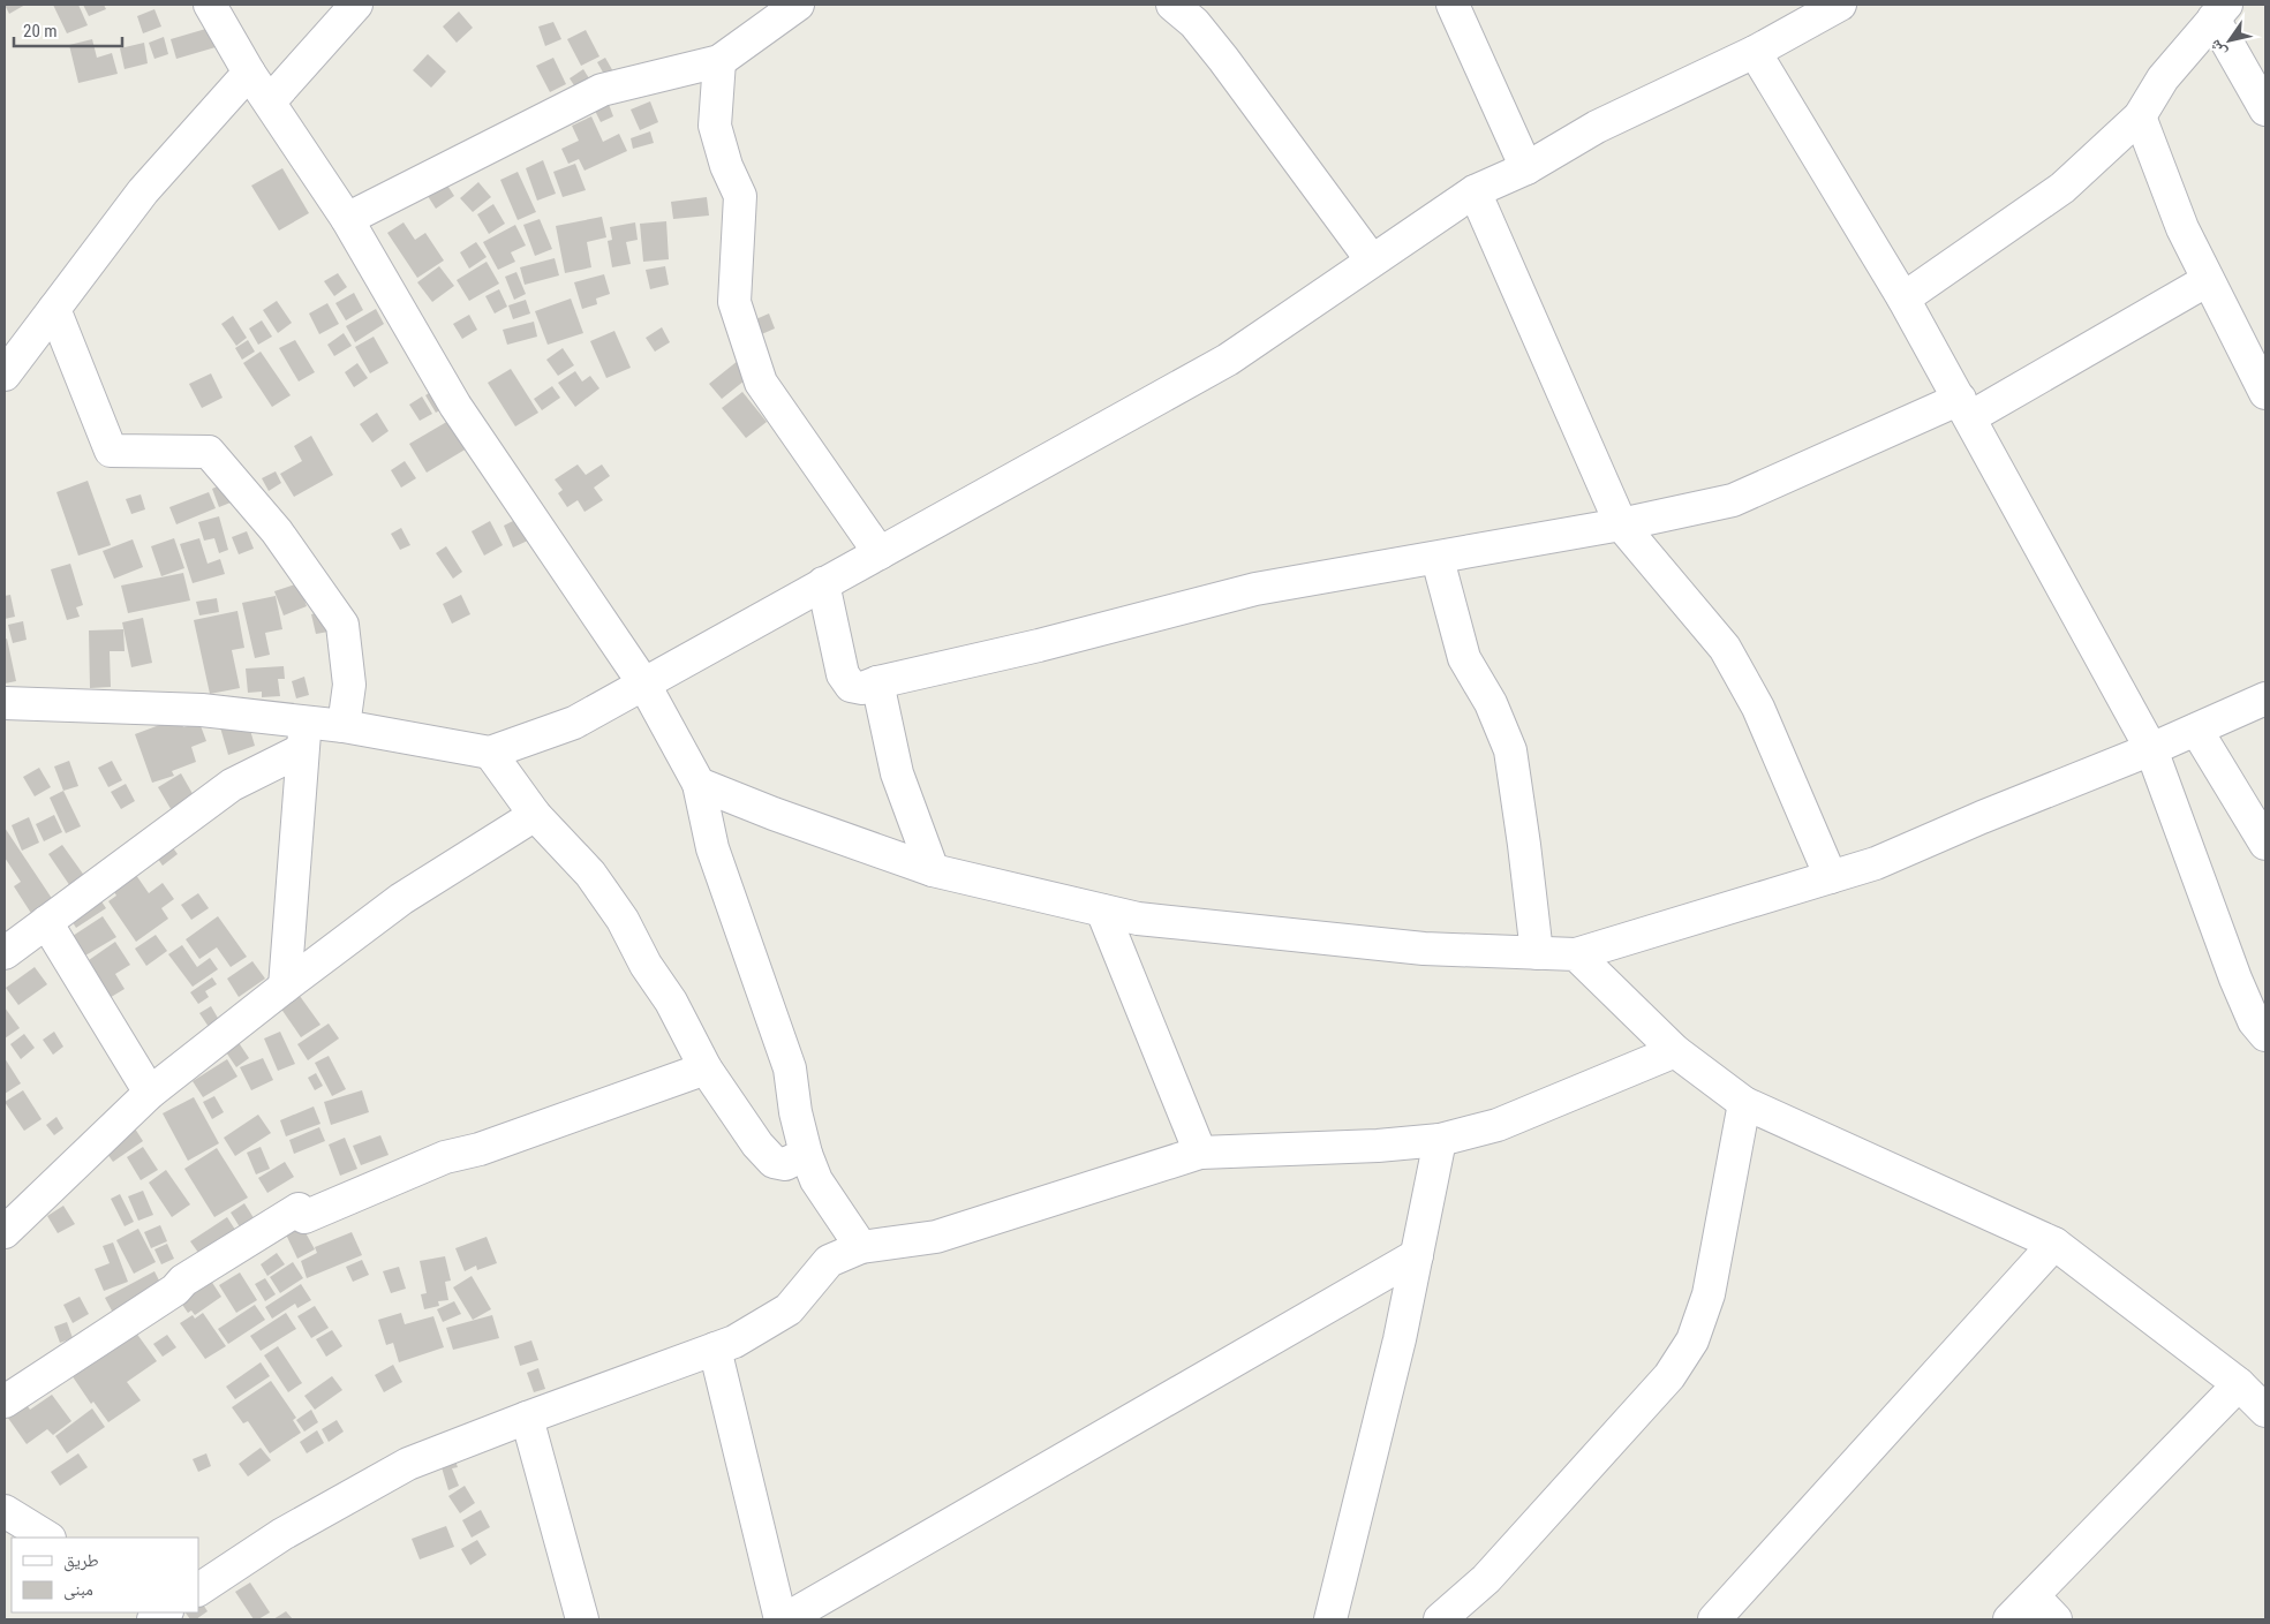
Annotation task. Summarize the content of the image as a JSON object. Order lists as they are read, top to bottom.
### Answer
{
  "legend": ["طريق", "مبنى"],
  "scale_bar": "20 m",
  "north": "bottom left"
}
